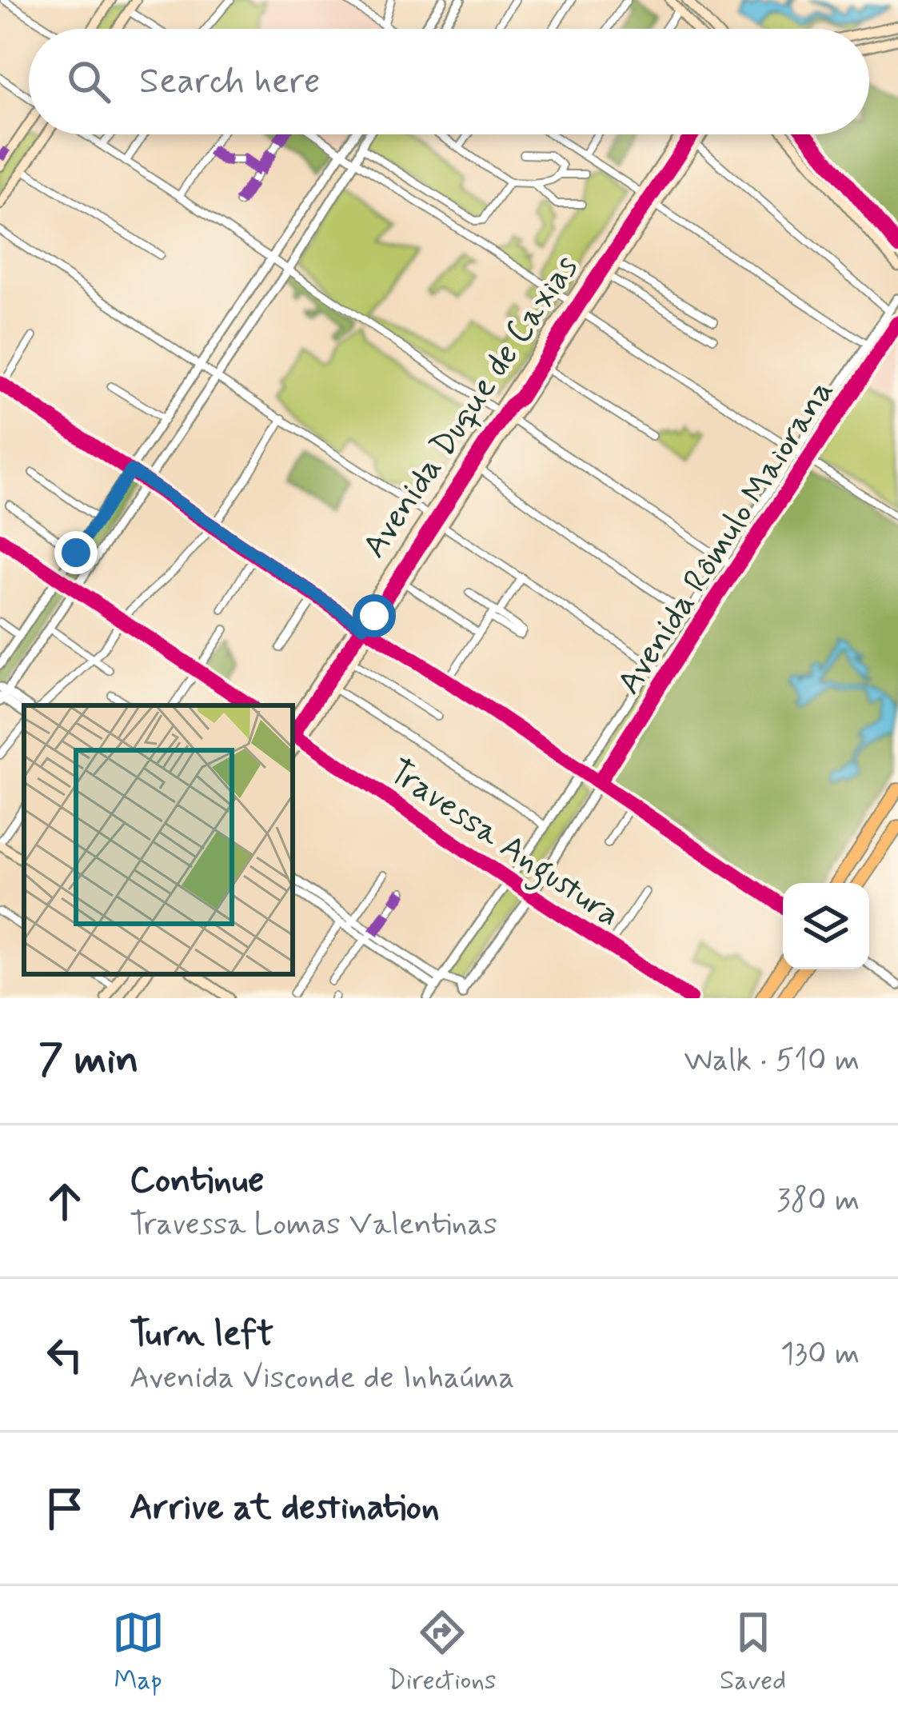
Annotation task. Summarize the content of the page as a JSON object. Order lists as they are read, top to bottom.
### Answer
{
  "streets": {
    "main road": ["Avenida Duque de Caxias"],
    "street": ["Avenida Rômulo Maiorana", "Travessa Angustura"]
  },
  "crossings": [
    ["Avenida Duque de Caxias", "Travessa Angustura"],
    ["Avenida Rômulo Maiorana", "Travessa Angustura"]
  ],
  "page": {
    "search": "Search here",
    "heading": ["7 min", "Walk · 510 m"],
    "list": [
      ["Continue", "Travessa Lomas Valentinas", "380 m"],
      ["Turn left", "Avenida Visconde de Inhaúma", "130 m"],
      "Arrive at destination"
    ],
    "nav": ["Map", "Directions", "Saved"]
  }
}
